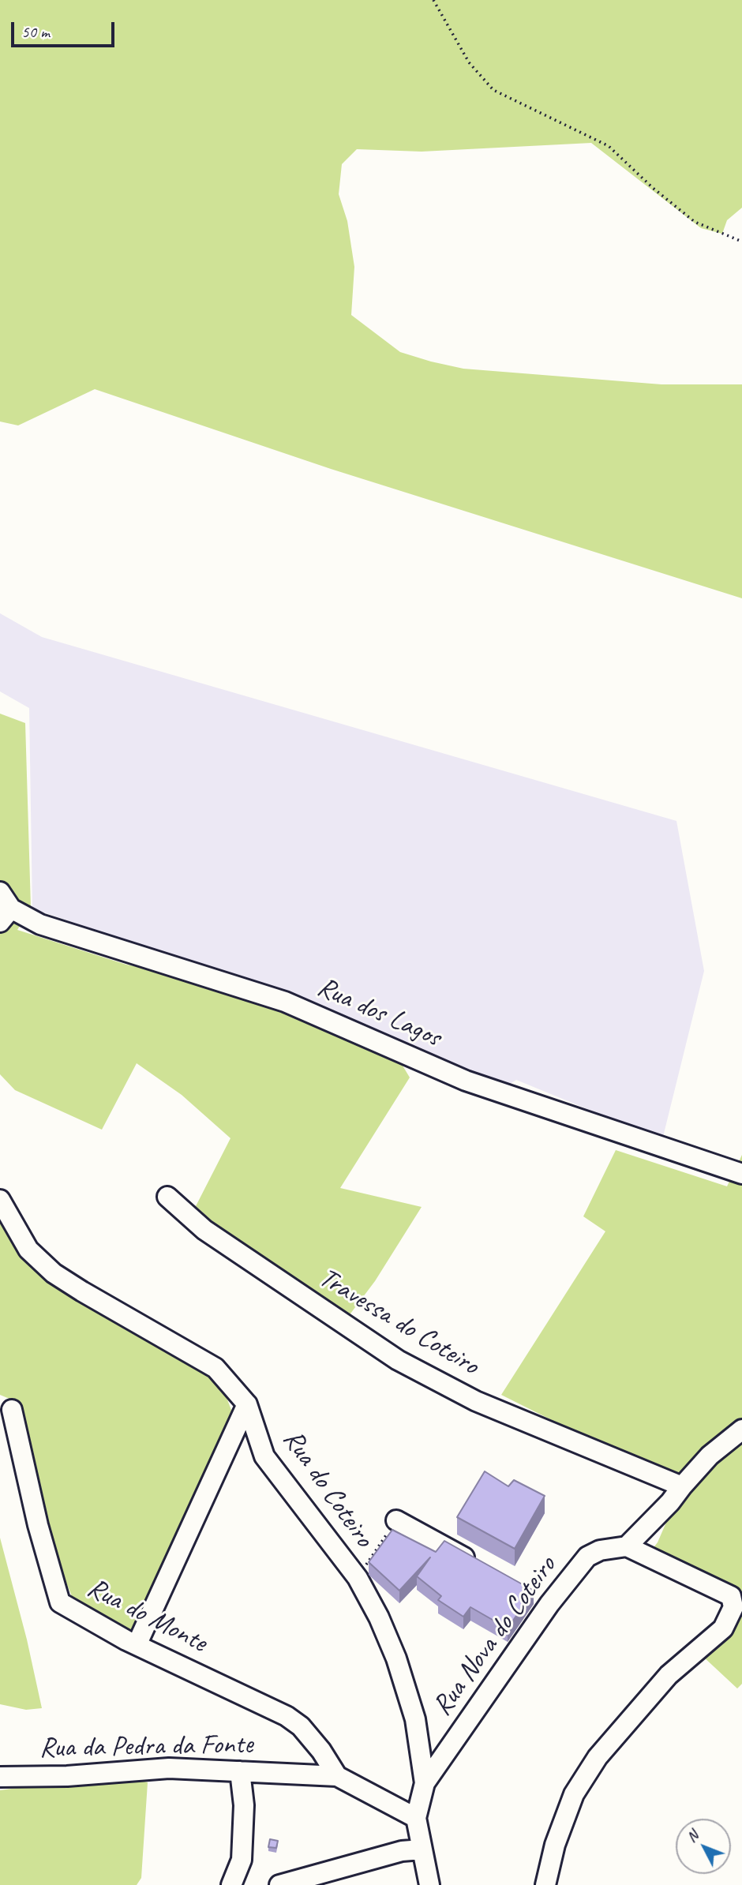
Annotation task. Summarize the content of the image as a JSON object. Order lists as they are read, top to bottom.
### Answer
{
  "streets": {
    "street": [
      "Rua dos Lagos",
      "Travessa do Coteiro",
      "Rua do Coteiro",
      "Rua do Monte",
      "Rua Nova do Coteiro",
      "Rua da Pedra da Fonte"
    ]
  },
  "crossings": [
    ["Rua do Coteiro", "Rua Nova do Coteiro"],
    ["Rua do Coteiro", "Rua da Pedra da Fonte"],
    ["Rua do Monte", "Rua da Pedra da Fonte"]
  ],
  "scale_bar": "50 m",
  "north": "top left"
}
